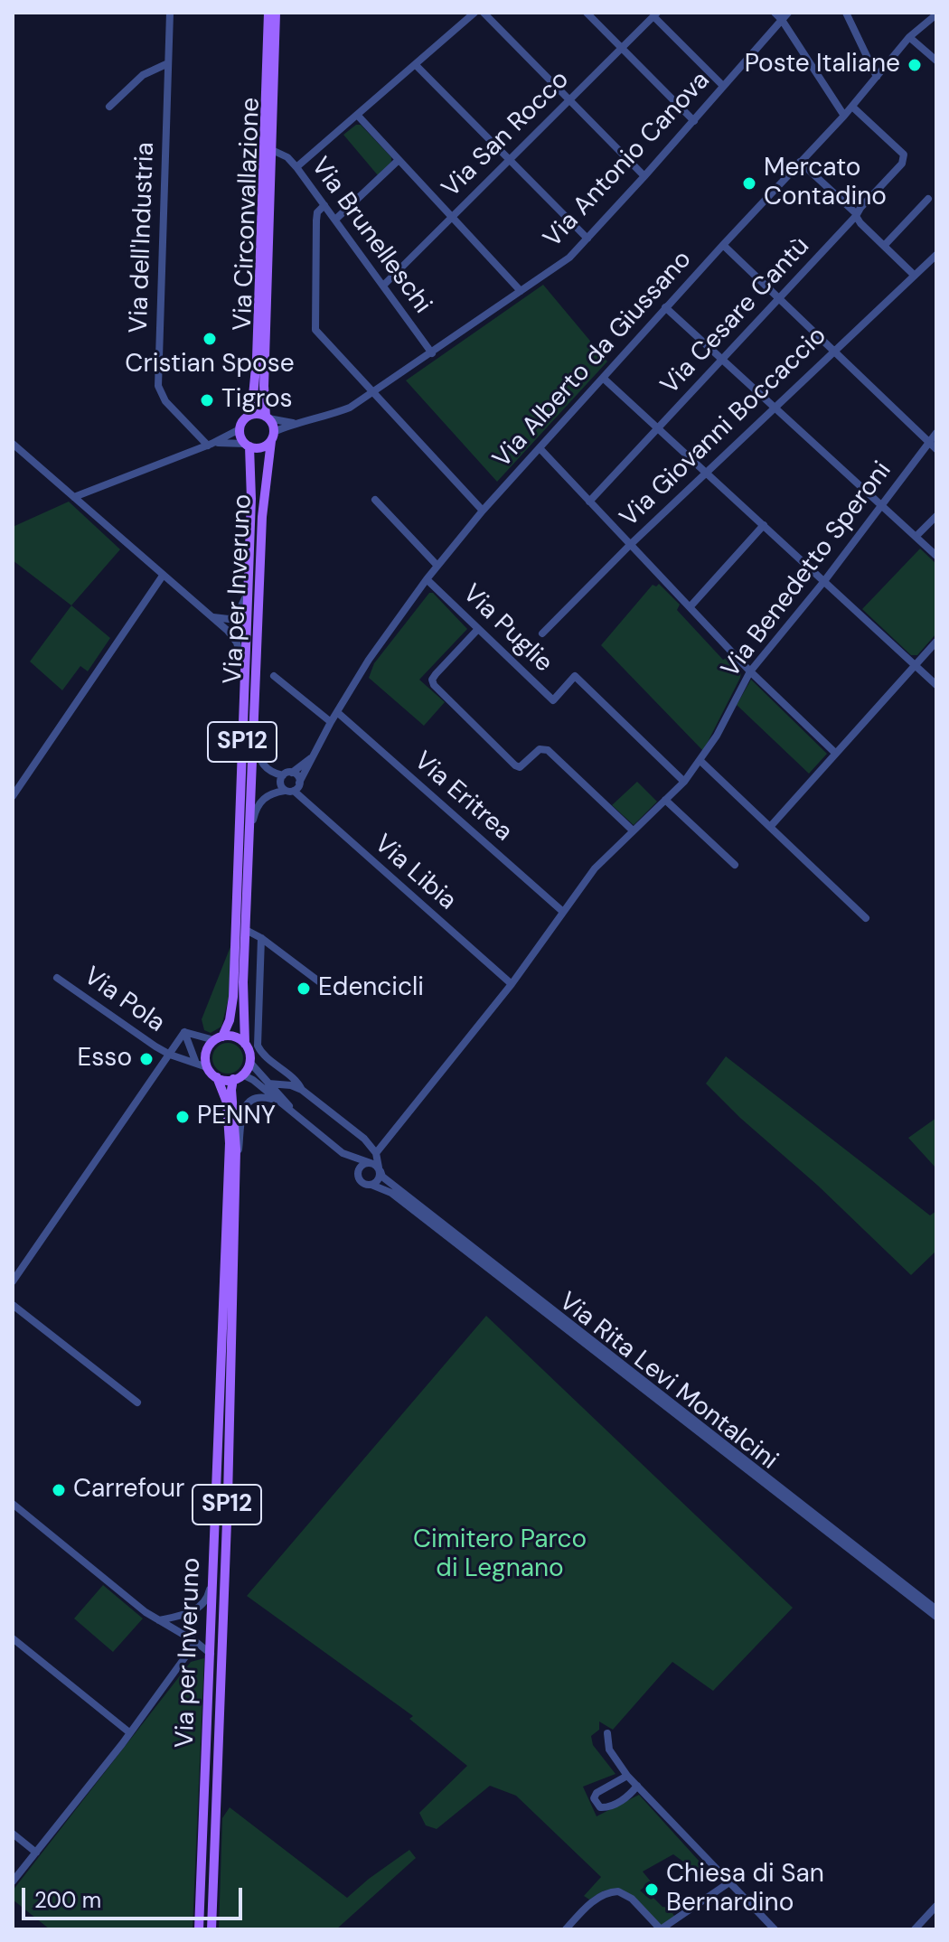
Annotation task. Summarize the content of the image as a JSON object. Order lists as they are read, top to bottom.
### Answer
{
  "streets": {
    "main road": ["Via Circonvallazione", "Via per Inveruno", "SP12"],
    "street": [
      "Via San Rocco",
      "Via Antonio Canova",
      "Via Brunelleschi",
      "Via dell'Industria",
      "Via Cesare Cantù",
      "Via Alberto da Giussano",
      "Via Giovanni Boccaccio",
      "Via Benedetto Speroni",
      "Via Puglie",
      "Via Eritrea",
      "Via Libia",
      "Via Pola",
      "Via Rita Levi Montalcini"
    ]
  },
  "crossings": [
    ["Via San Rocco", "Via Brunelleschi"],
    ["Via Antonio Canova", "Via Circonvallazione"],
    ["Via Antonio Canova", "Via Brunelleschi"],
    ["Via Antonio Canova", "Via per Inveruno"],
    ["Via Circonvallazione", "Via Brunelleschi"],
    ["Via Circonvallazione", "Via per Inveruno"],
    ["Via Cesare Cantù", "Via Alberto da Giussano"],
    ["Via Alberto da Giussano", "Via Puglie"],
    ["Via Alberto da Giussano", "Via Eritrea"],
    ["Via Alberto da Giussano", "Via Libia"],
    ["Via Benedetto Speroni", "Via Puglie"],
    ["Via Benedetto Speroni", "Via Eritrea"],
    ["Via Benedetto Speroni", "Via Libia"]
  ],
  "parks": ["Cimitero Parco di Legnano"],
  "places": [
    "Poste Italiane",
    "Mercato Contadino",
    "Cristian Spose",
    "Tigros",
    "Edencicli",
    "Esso",
    "PENNY",
    "Carrefour",
    "Chiesa di San Bernardino"
  ],
  "scale_bar": "200 m"
}
